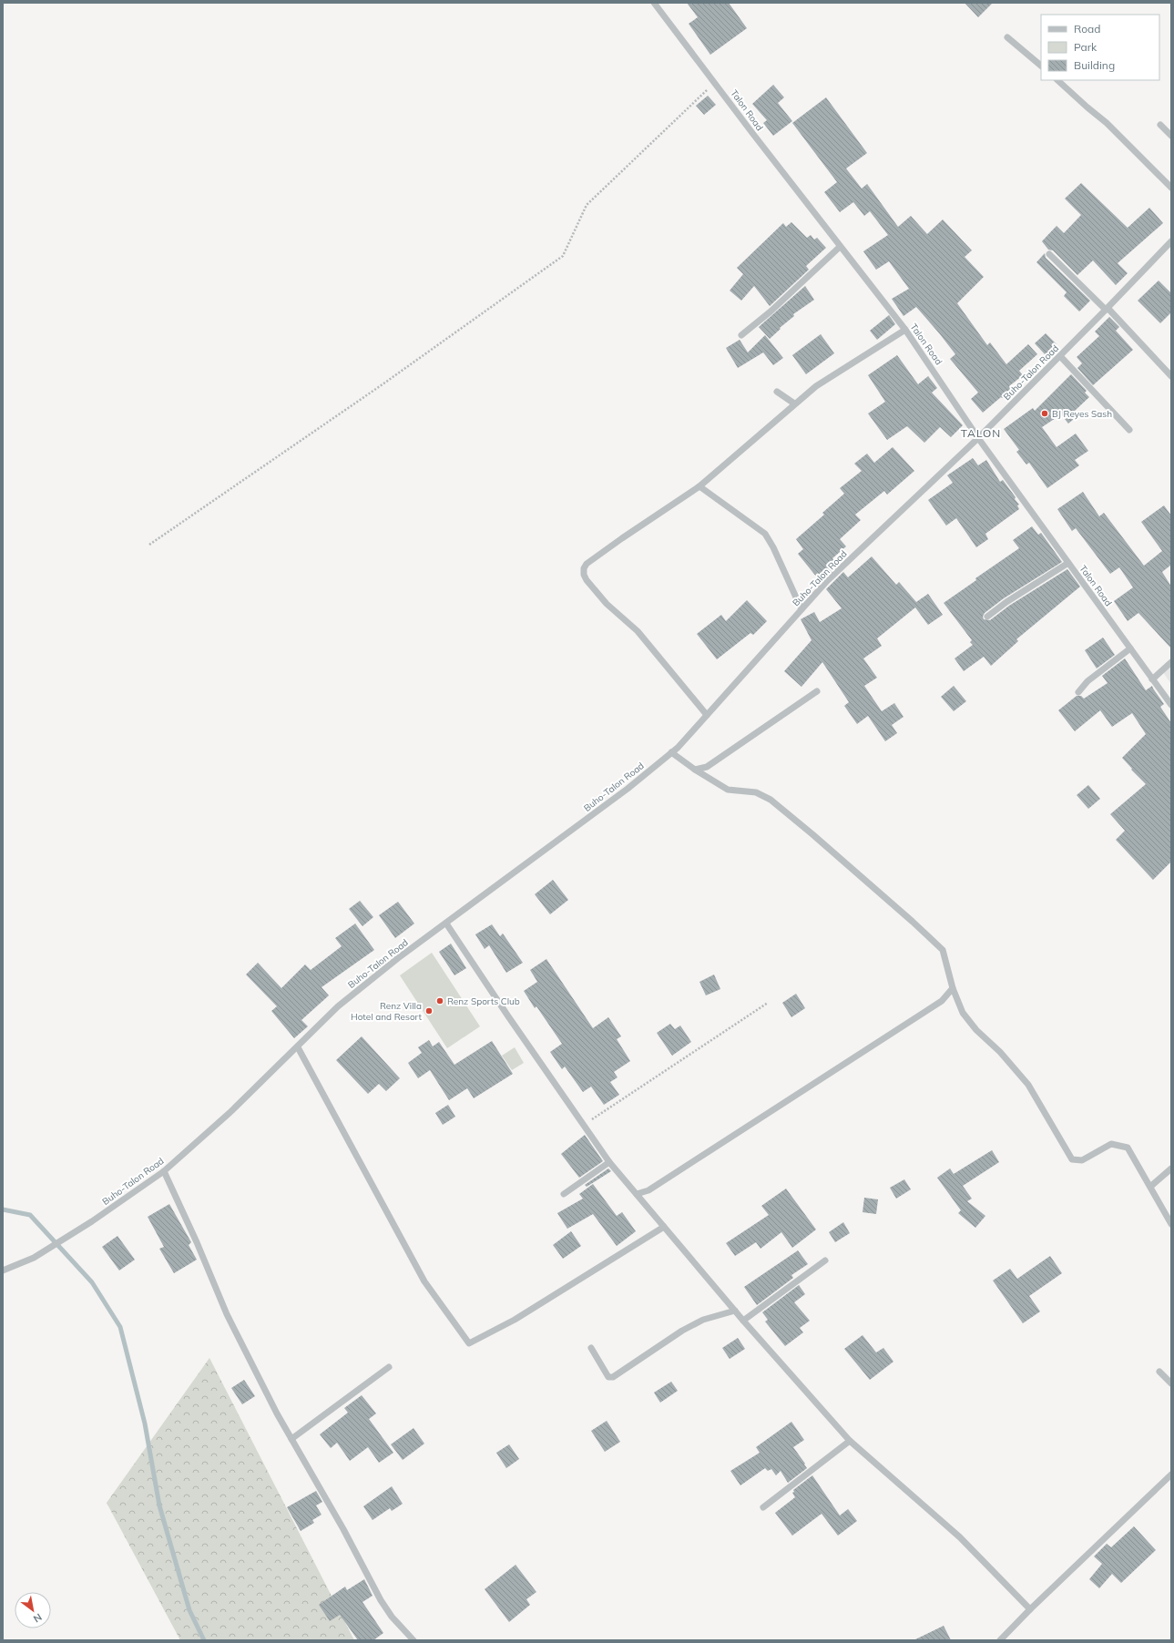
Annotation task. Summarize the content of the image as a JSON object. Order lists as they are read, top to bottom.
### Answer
{
  "streets": {
    "street": ["Talon Road", "Buho-Talon Road"]
  },
  "crossings": [
    ["Talon Road", "Buho-Talon Road"]
  ],
  "districts": ["TALON"],
  "places": ["BJ Reyes Sash", "Renz Sports Club", "Renz Villa Hotel and Resort"],
  "legend": ["Road", "Park", "Building"],
  "north": "bottom right"
}
